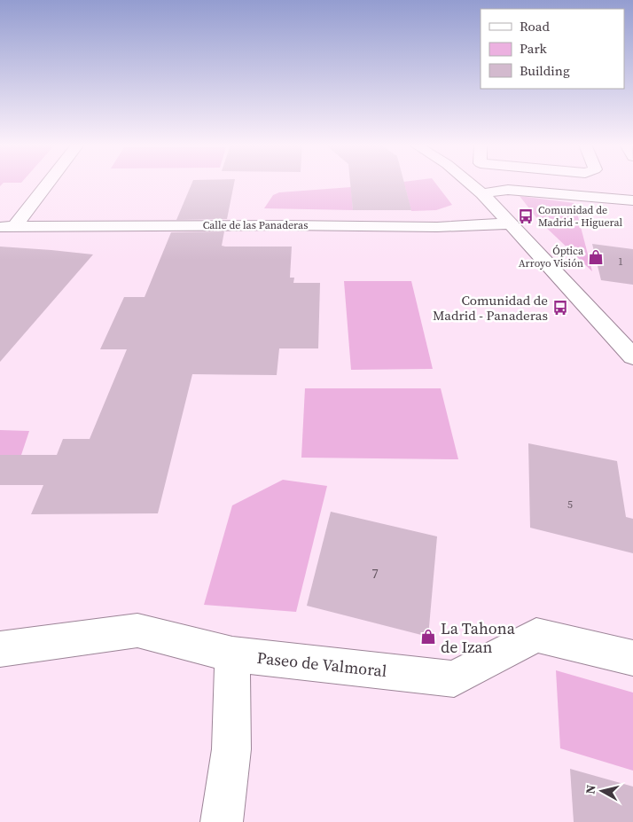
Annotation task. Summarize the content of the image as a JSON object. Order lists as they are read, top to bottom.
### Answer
{
  "streets": {
    "street": ["Calle de las Panaderas", "Paseo de Valmoral"]
  },
  "places": {
    "bus stop": ["Comunidad de Madrid - Higueral", "Comunidad de Madrid - Panaderas"],
    "shop": ["Óptica Arroyo Visión", "La Tahona de Izan"]
  },
  "house_numbers": ["1", "5", "7"],
  "legend": ["Road", "Park", "Building"],
  "north": "left"
}
